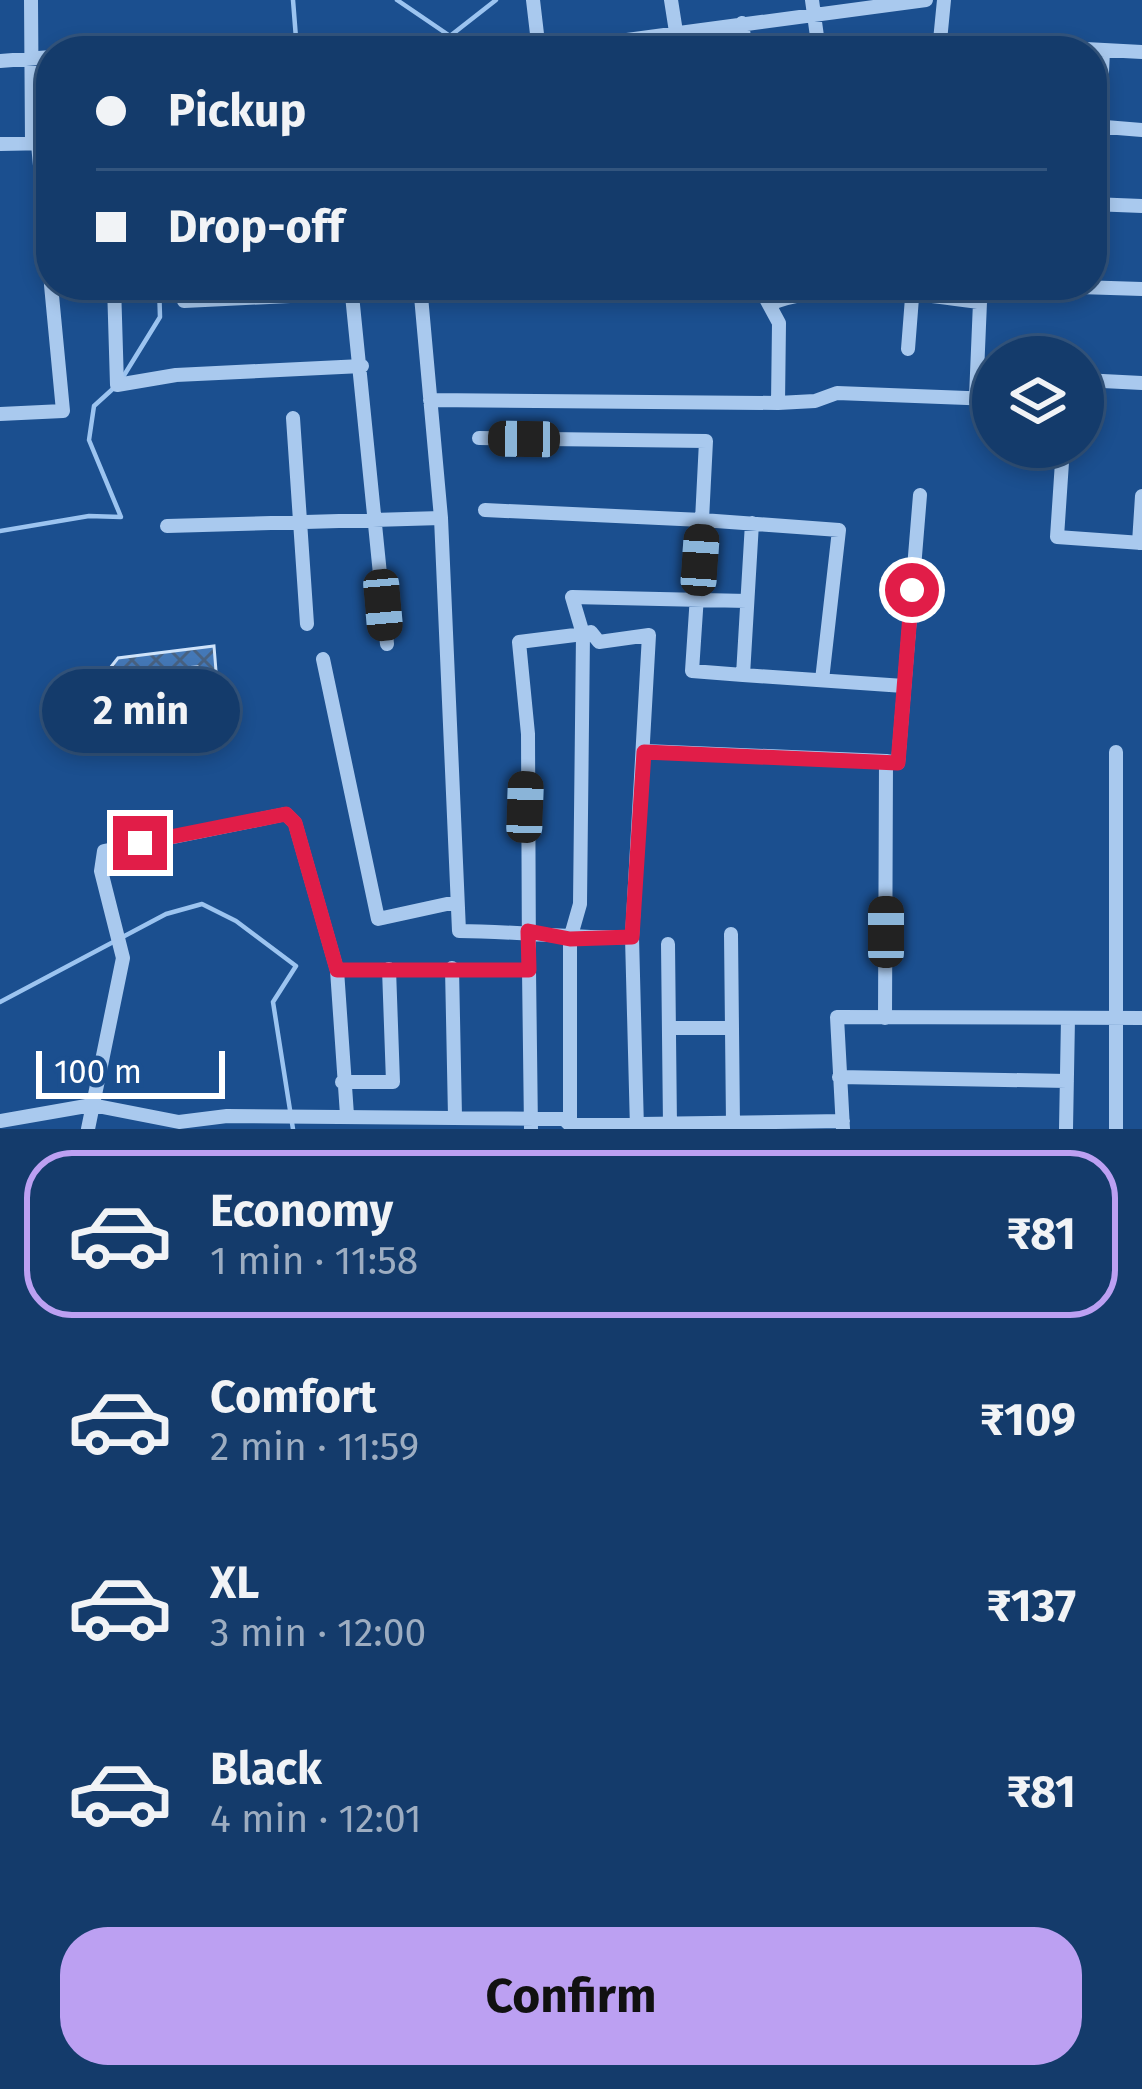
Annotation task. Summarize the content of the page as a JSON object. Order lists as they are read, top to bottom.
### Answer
{
  "scale_bar": "100 m",
  "page": {
    "banner": ["Pickup", "Drop-off"],
    "bubble": "2 min",
    "scale": "100 m",
    "list": [
      {
        "name": "Economy",
        "note": "1 min · 11:58",
        "value": "₹81"
      },
      {
        "name": "Comfort",
        "note": "2 min · 11:59",
        "value": "₹109"
      },
      {
        "name": "XL",
        "note": "3 min · 12:00",
        "value": "₹137"
      },
      {
        "name": "Black",
        "note": "4 min · 12:01",
        "value": "₹81"
      }
    ],
    "buttons": "Confirm"
  }
}
